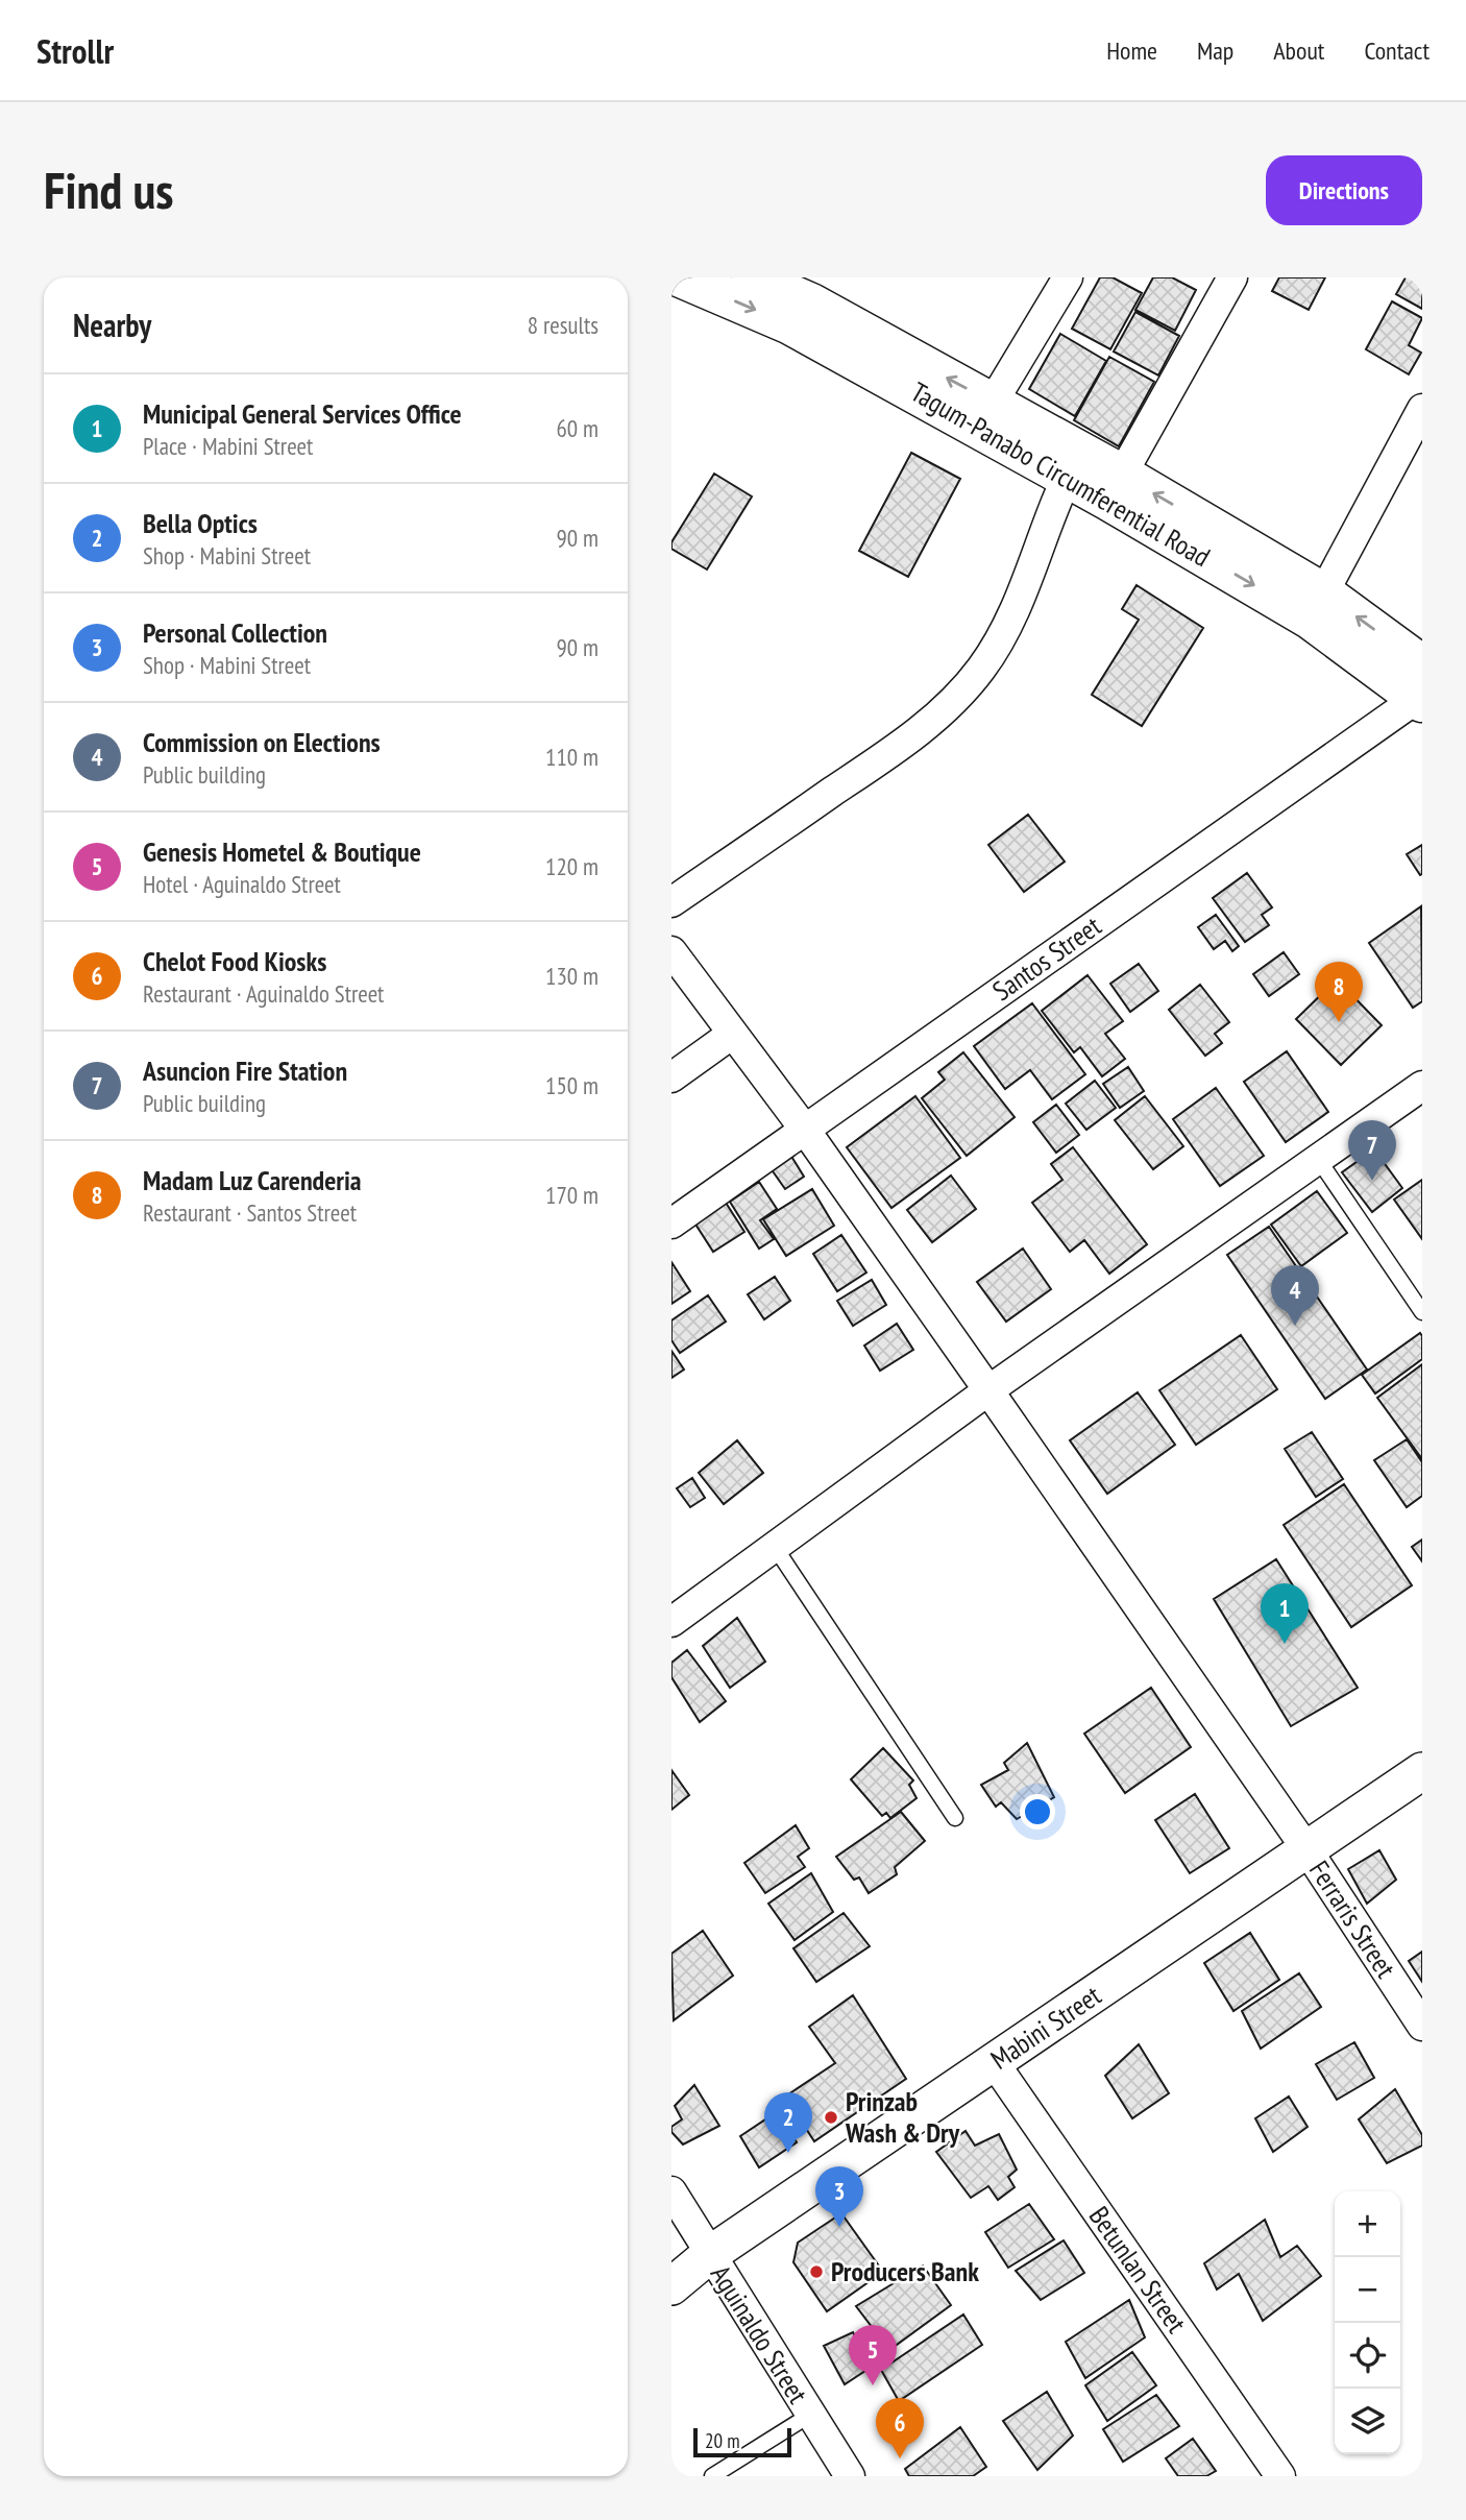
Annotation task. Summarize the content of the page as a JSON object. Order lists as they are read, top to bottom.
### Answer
{
  "streets": {
    "highway": ["Tagum-Panabo Circumferential Road"],
    "street": [
      "Santos Street",
      "Ferraris Street",
      "Mabini Street",
      "Betunlan Street",
      "Aguinaldo Street"
    ]
  },
  "crossings": [
    ["Tagum-Panabo Circumferential Road", "Santos Street"],
    ["Santos Street", "Ferraris Street"],
    ["Ferraris Street", "Mabini Street"],
    ["Mabini Street", "Betunlan Street"],
    ["Mabini Street", "Aguinaldo Street"]
  ],
  "places": ["Prinzab Wash & Dry", "Producers Bank"],
  "scale_bar": "20 m",
  "page": {
    "header": "Strollr",
    "nav": [
      "Home",
      "Map",
      "About",
      "Contact"
    ],
    "buttons": "Directions",
    "title": "Find us",
    "heading": ["Nearby", "8 results"],
    "list": [
      {
        "mark": "1",
        "name": "Municipal General Services Office",
        "note": "Place · Mabini Street",
        "value": "60 m"
      },
      {
        "mark": "2",
        "name": "Bella Optics",
        "note": "Shop · Mabini Street",
        "value": "90 m"
      },
      {
        "mark": "3",
        "name": "Personal Collection",
        "note": "Shop · Mabini Street",
        "value": "90 m"
      },
      {
        "mark": "4",
        "name": "Commission on Elections",
        "note": "Public building",
        "value": "110 m"
      },
      {
        "mark": "5",
        "name": "Genesis Hometel & Boutique",
        "note": "Hotel · Aguinaldo Street",
        "value": "120 m"
      },
      {
        "mark": "6",
        "name": "Chelot Food Kiosks",
        "note": "Restaurant · Aguinaldo Street",
        "value": "130 m"
      },
      {
        "mark": "7",
        "name": "Asuncion Fire Station",
        "note": "Public building",
        "value": "150 m"
      },
      {
        "mark": "8",
        "name": "Madam Luz Carenderia",
        "note": "Restaurant · Santos Street",
        "value": "170 m"
      }
    ],
    "pins": [
      "8",
      "7",
      "4",
      "1",
      "2",
      "3",
      "5",
      "6"
    ],
    "map_buttons": ["+", "−"],
    "scale": "20 m"
  }
}
